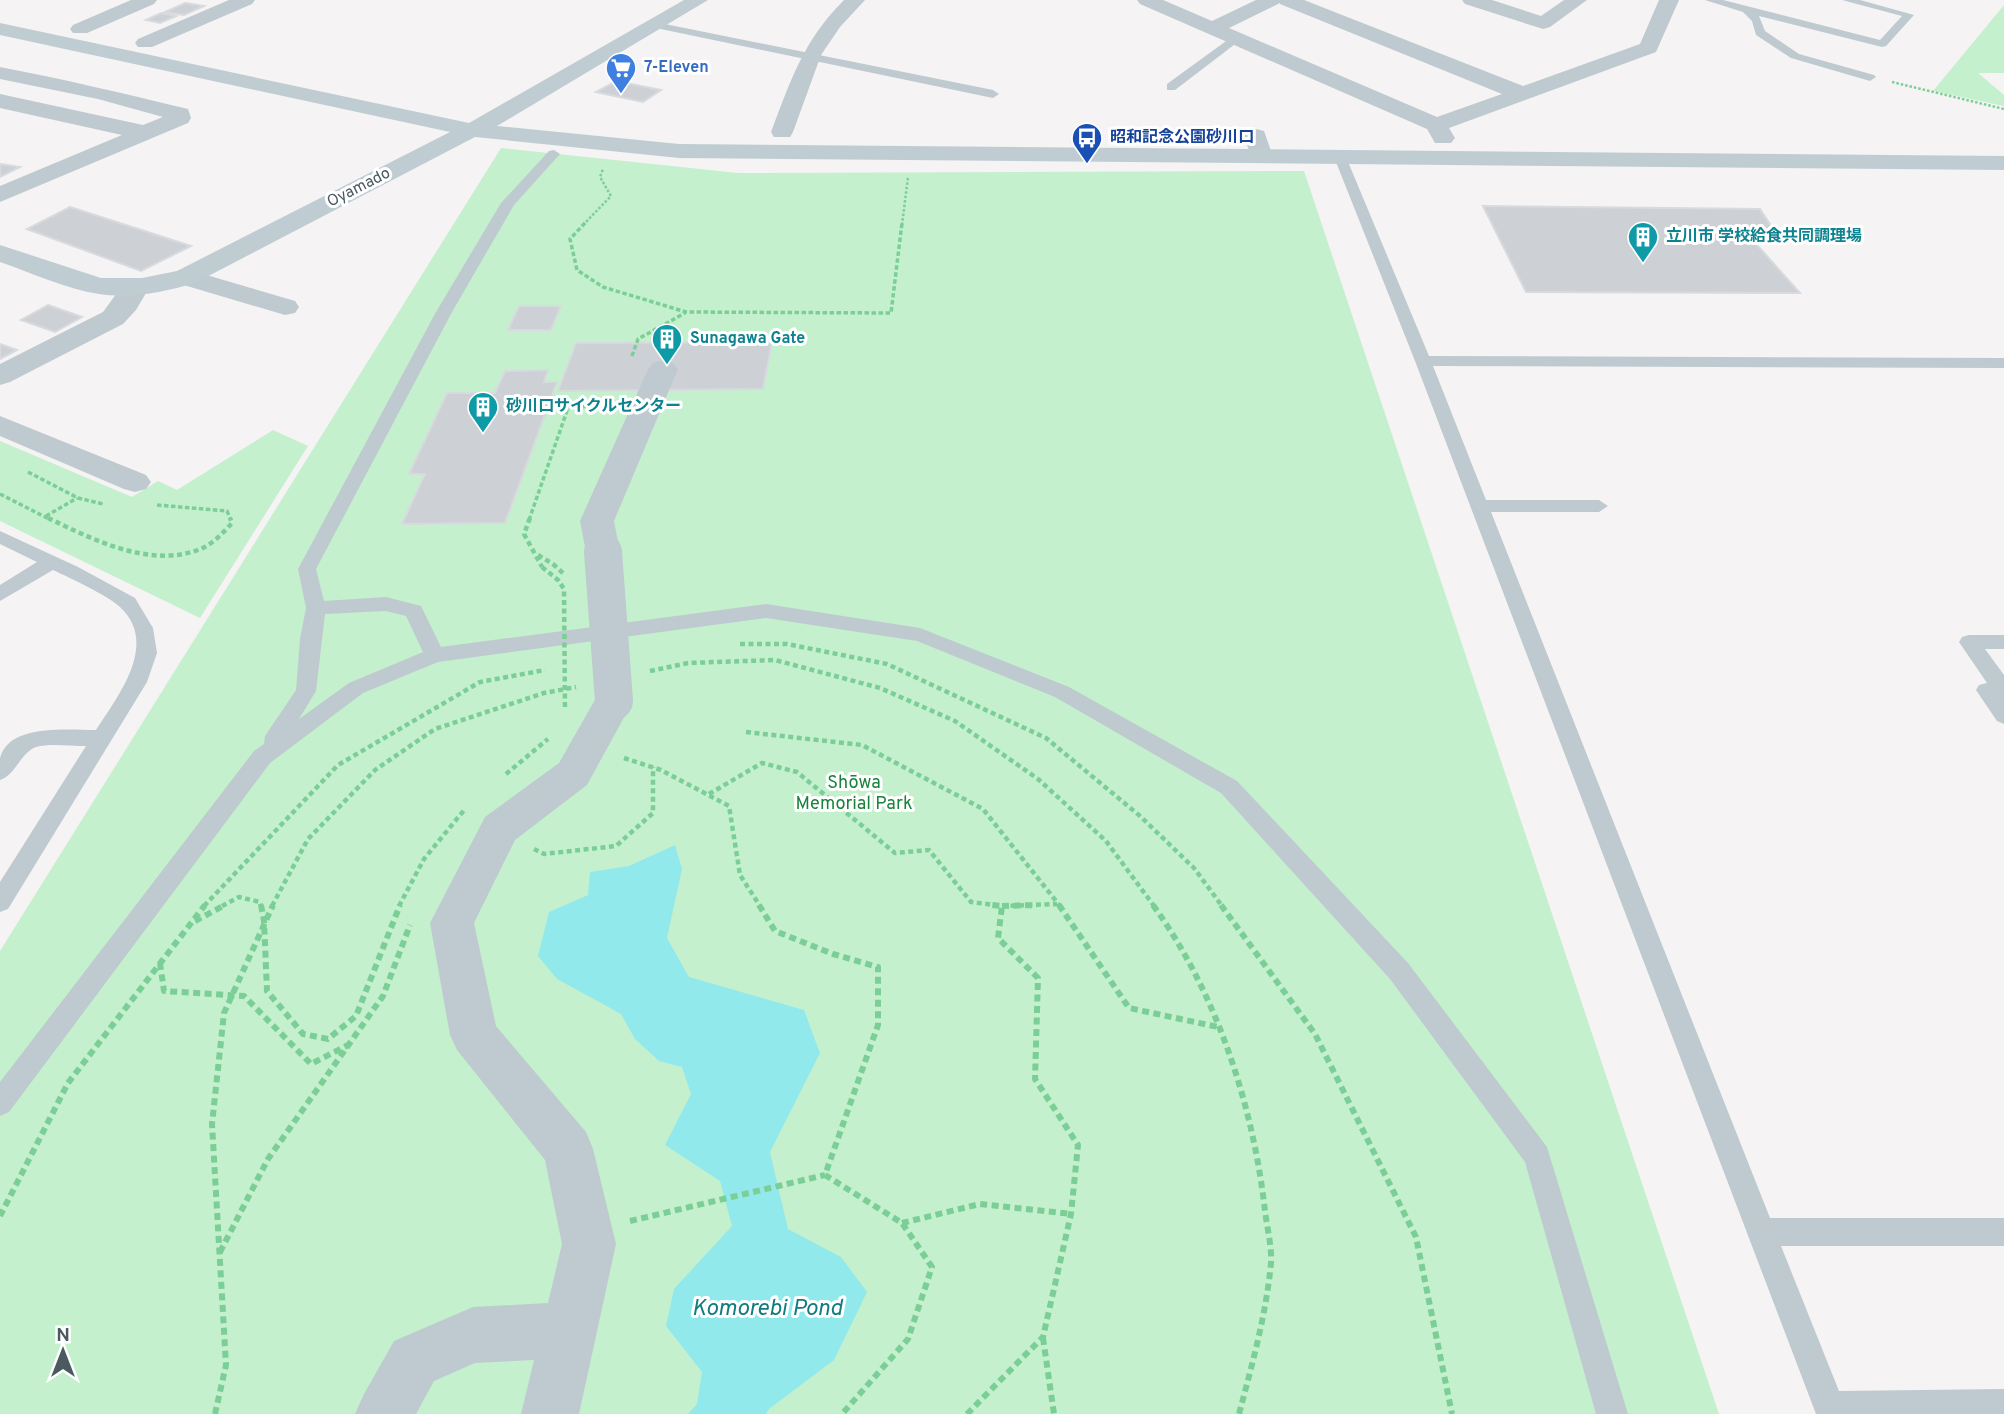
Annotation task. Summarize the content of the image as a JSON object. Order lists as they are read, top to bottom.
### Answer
{
  "streets": {
    "street": ["Oyamado"]
  },
  "water": ["Komorebi Pond"],
  "parks": ["Shōwa Memorial Park"],
  "places": {
    "supermarket": ["7-Eleven"],
    "bus stop": ["昭和記念公園砂川口"],
    "building": ["立川市 学校給食共同調理場", "Sunagawa Gate", "砂川口サイクルセンター"]
  },
  "north": "top"
}
